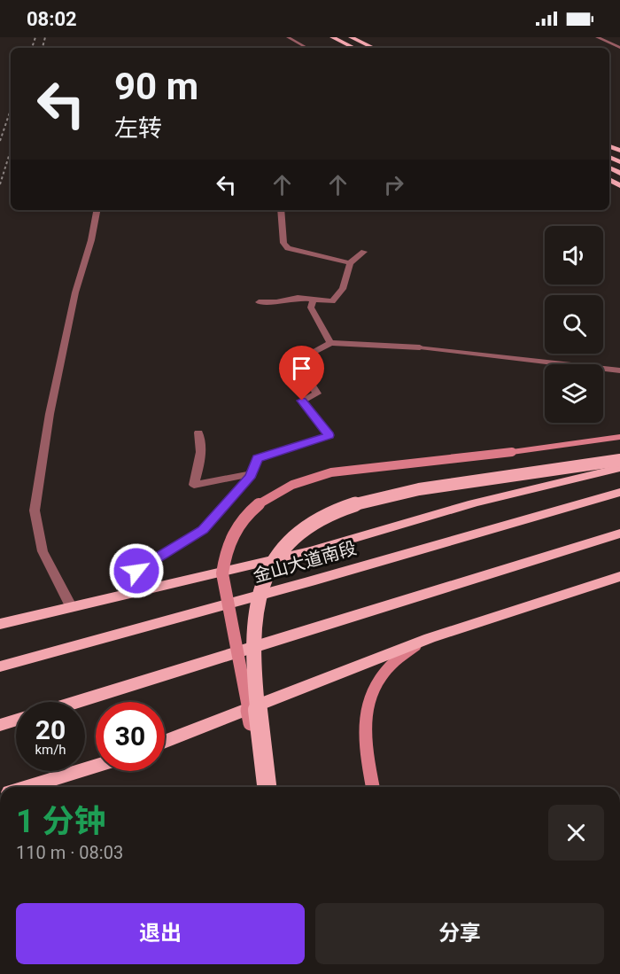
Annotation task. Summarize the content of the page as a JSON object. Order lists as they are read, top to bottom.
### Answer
{
  "streets": {
    "main road": ["金山大道南段"]
  },
  "page": {
    "status": "08:02",
    "turn": ["90 m", "左转"],
    "speed": "20 km/h",
    "limit": "30",
    "heading": ["1 分钟", "110 m · 08:03"],
    "buttons": ["退出", "分享"]
  }
}
